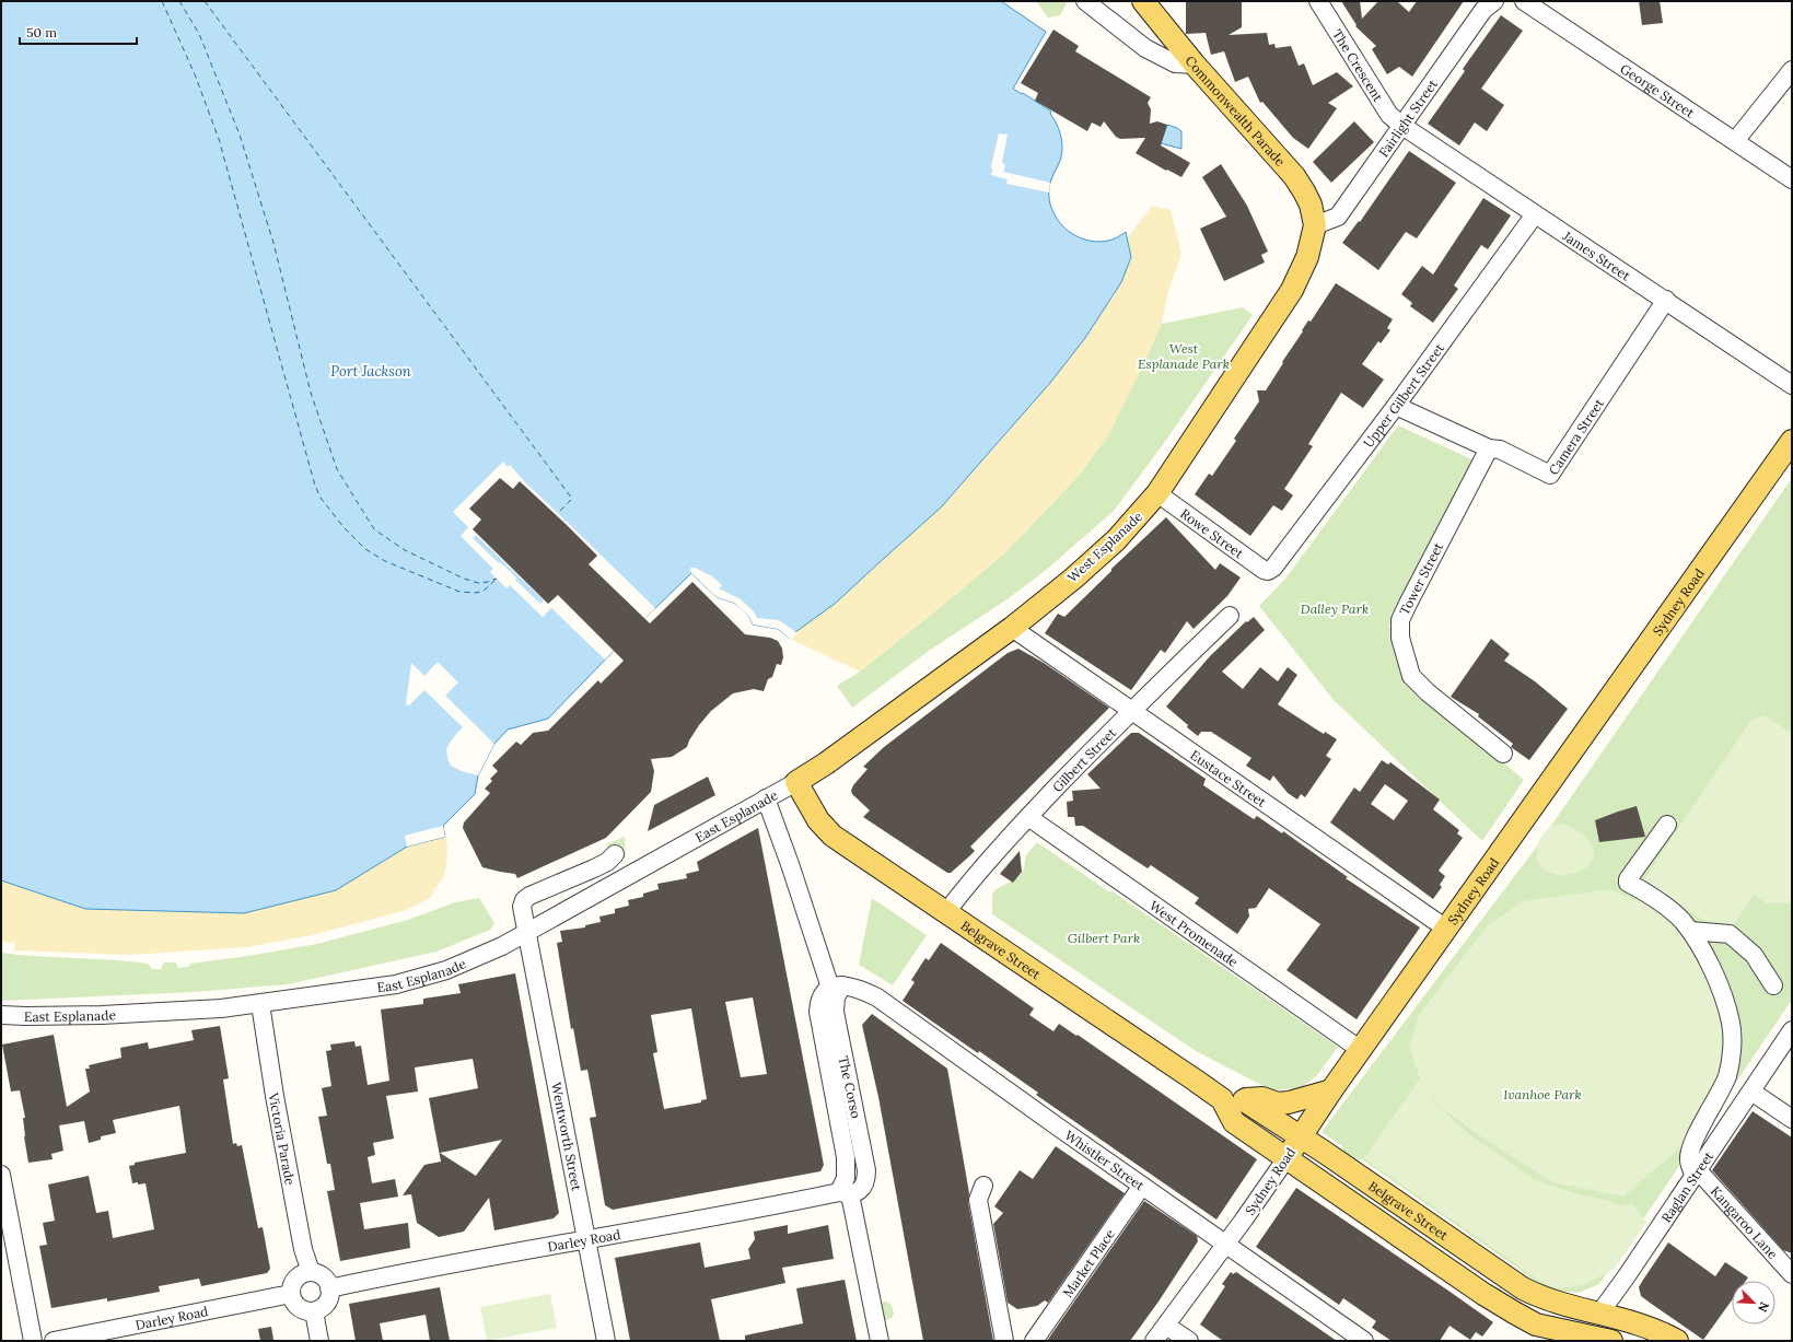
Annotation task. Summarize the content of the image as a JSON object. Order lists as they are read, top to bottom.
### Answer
{
  "streets": {
    "main road": [
      "Commonwealth Parade",
      "West Esplanade",
      "Sydney Road",
      "Belgrave Street",
      "Raglan Street"
    ],
    "street": [
      "The Crescent",
      "George Street",
      "Fairlight Street",
      "James Street",
      "Upper Gilbert Street",
      "Camera Street",
      "Rowe Street",
      "Tower Street",
      "Gilbert Street",
      "Eustace Street",
      "East Esplanade",
      "West Promenade",
      "The Corso",
      "Wentworth Street",
      "Victoria Parade",
      "Whistler Street",
      "Kangaroo Lane",
      "Darley Road",
      "Market Place"
    ]
  },
  "crossings": [
    ["The Crescent", "Fairlight Street"],
    ["The Crescent", "James Street"],
    ["Commonwealth Parade", "Fairlight Street"],
    ["Commonwealth Parade", "West Esplanade"],
    ["Fairlight Street", "James Street"],
    ["Fairlight Street", "West Esplanade"],
    ["James Street", "Upper Gilbert Street"],
    ["James Street", "Camera Street"],
    ["Upper Gilbert Street", "Camera Street"],
    ["Upper Gilbert Street", "Rowe Street"],
    ["Camera Street", "Tower Street"],
    ["Rowe Street", "West Esplanade"],
    ["West Esplanade", "Eustace Street"],
    ["West Esplanade", "East Esplanade"],
    ["West Esplanade", "Belgrave Street"],
    ["Sydney Road", "Eustace Street"],
    ["Sydney Road", "West Promenade"],
    ["Sydney Road", "Belgrave Street"],
    ["Sydney Road", "Whistler Street"],
    ["Gilbert Street", "Eustace Street"],
    ["Gilbert Street", "West Promenade"],
    ["Gilbert Street", "Belgrave Street"],
    ["East Esplanade", "Belgrave Street"],
    ["East Esplanade", "Wentworth Street"],
    ["East Esplanade", "Victoria Parade"],
    ["Belgrave Street", "Raglan Street"],
    ["The Corso", "Whistler Street"],
    ["The Corso", "Darley Road"],
    ["Wentworth Street", "Darley Road"],
    ["Victoria Parade", "Darley Road"],
    ["Whistler Street", "Market Place"],
    ["Raglan Street", "Kangaroo Lane"]
  ],
  "water": ["Port Jackson"],
  "parks": [
    "West Esplanade Park",
    "Dalley Park",
    "Gilbert Park",
    "Ivanhoe Park"
  ],
  "scale_bar": "50 m",
  "north": "bottom right"
}
